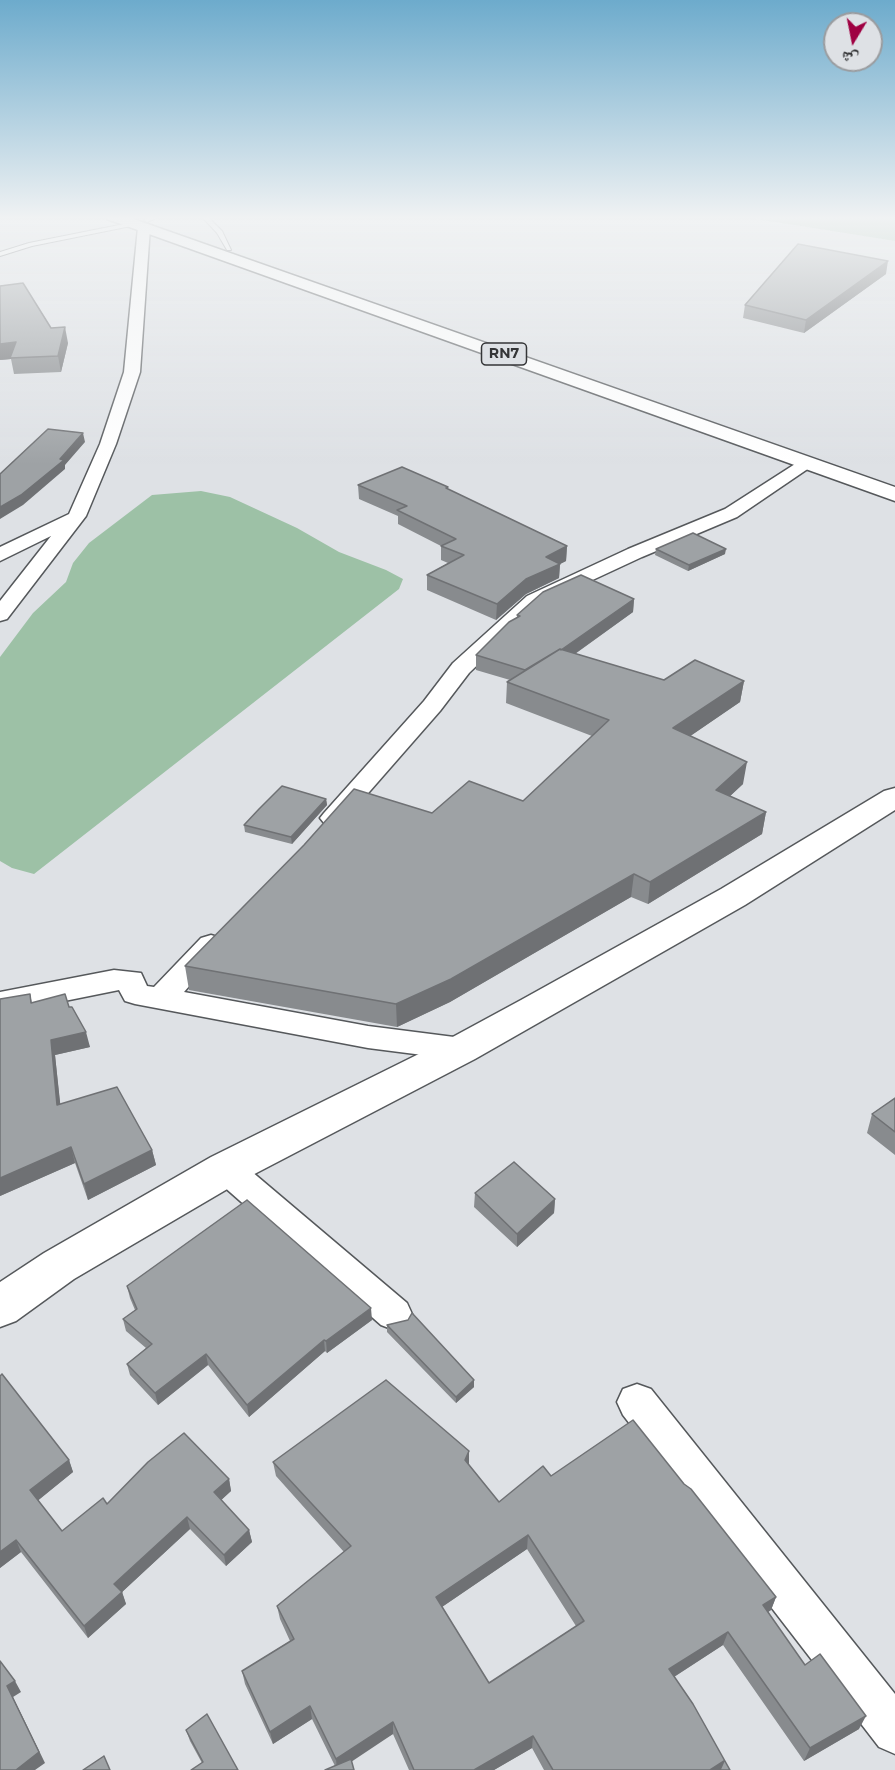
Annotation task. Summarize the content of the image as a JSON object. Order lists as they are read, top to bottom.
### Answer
{
  "streets": {
    "main road": ["RN7"]
  },
  "north": "bottom"
}
